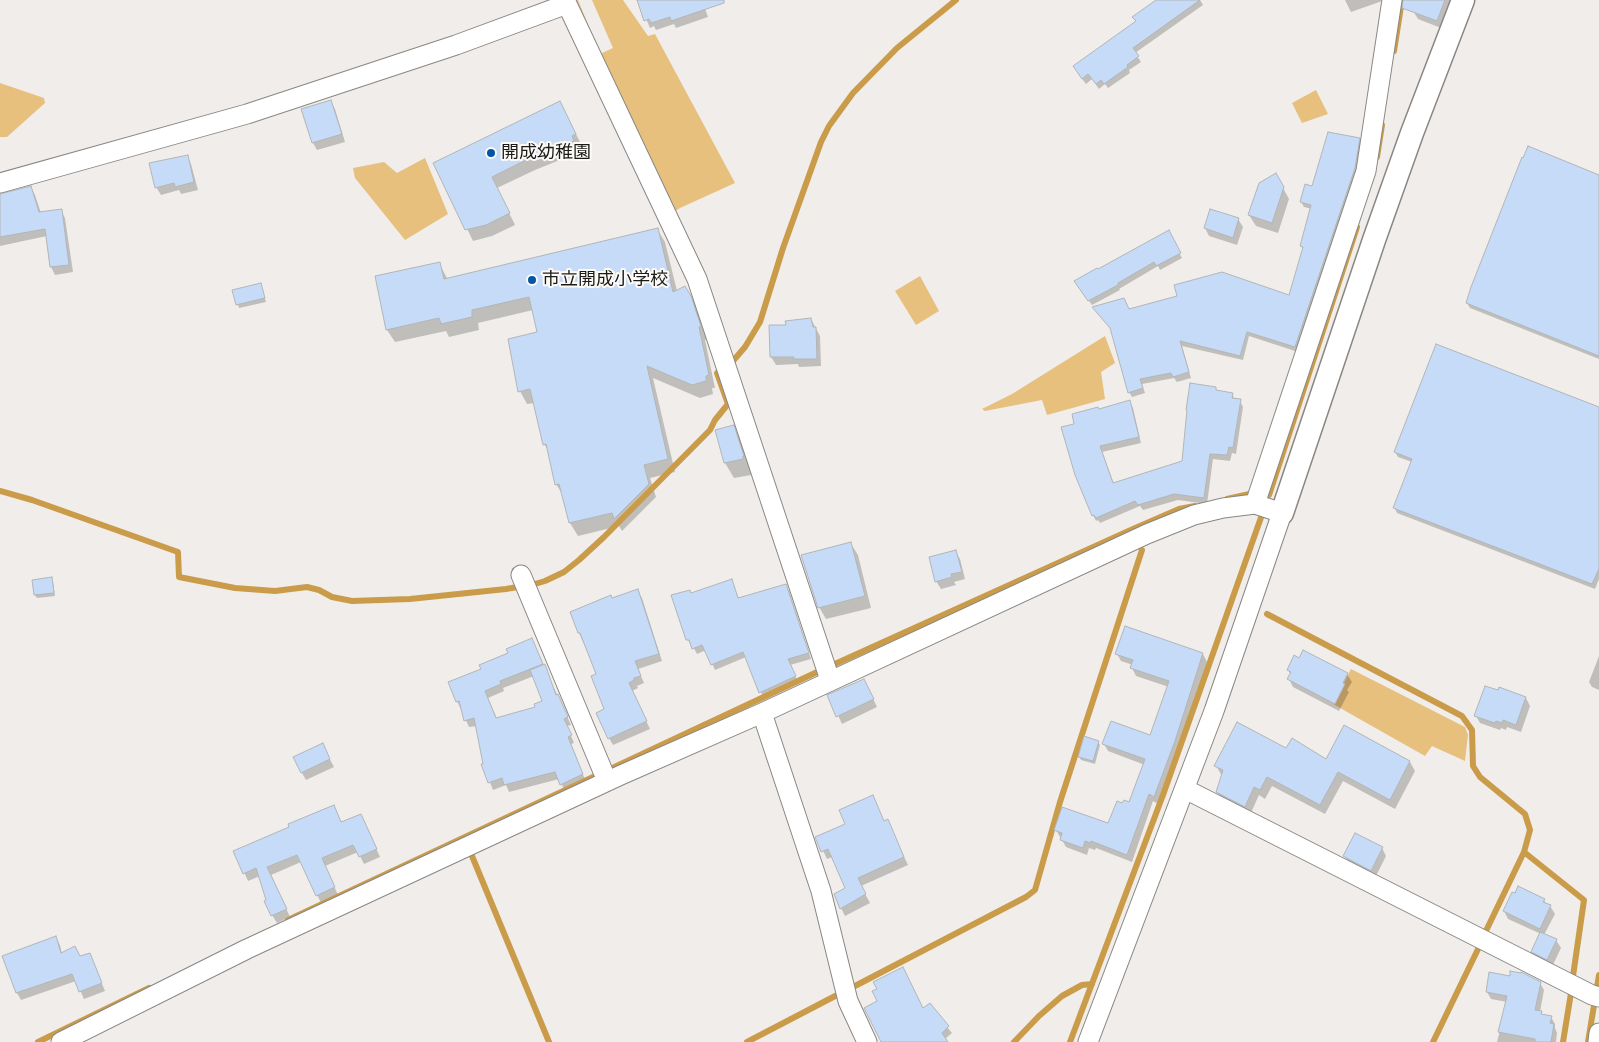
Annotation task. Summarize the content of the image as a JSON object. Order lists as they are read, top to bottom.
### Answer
{
  "places": ["開成幼稚園", "市立開成小学校"]
}
